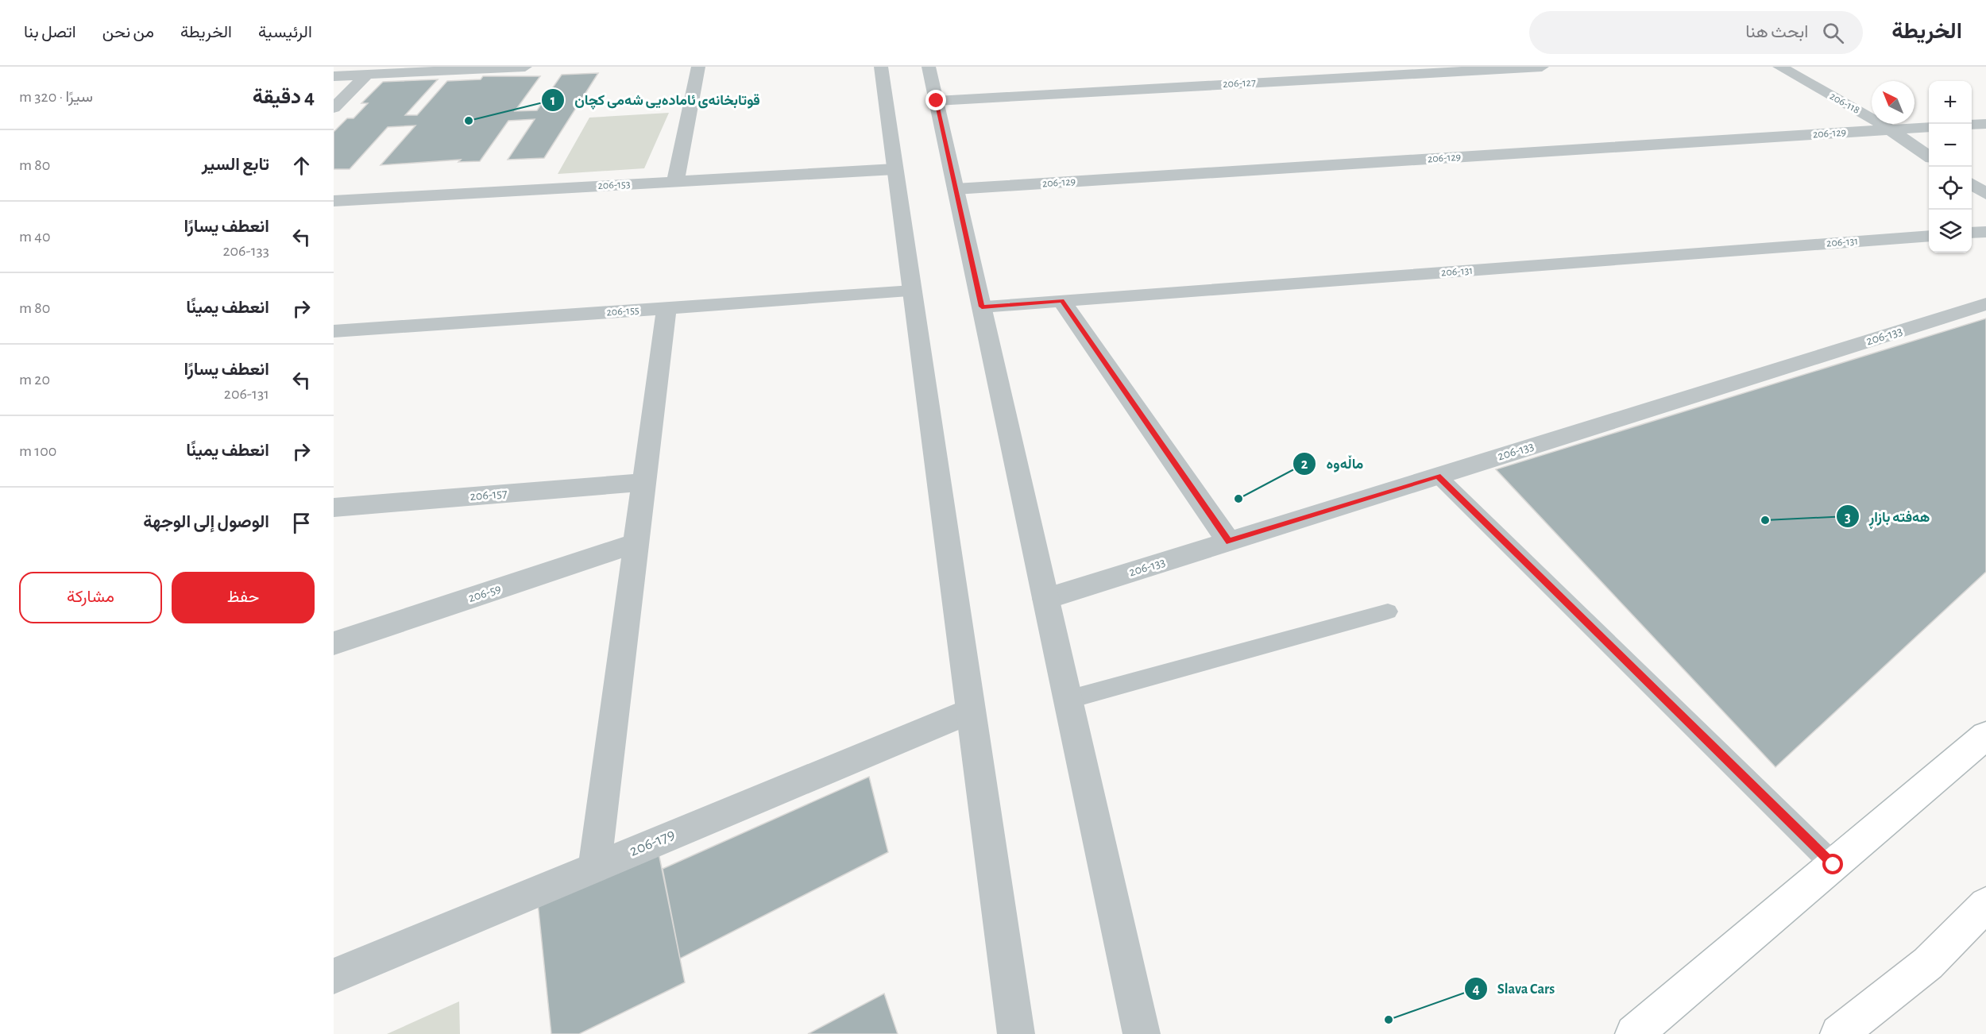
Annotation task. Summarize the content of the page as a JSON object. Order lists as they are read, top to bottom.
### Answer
{
  "streets": {
    "street": [
      "206-127",
      "206-118",
      "206-129",
      "206-153",
      "206-131",
      "206-155",
      "206-133",
      "206-157",
      "206-59",
      "206-179"
    ]
  },
  "crossings": [
    ["206-118", "206-129"]
  ],
  "places": [
    "قوتابخانەی ئامادەیی شەمی کچان",
    "ماڵەوە",
    "هەفتە بازاڕ",
    "Slava Cars"
  ],
  "north": "top left",
  "page": {
    "header": "الخريطة",
    "search": "ابحث هنا",
    "nav": [
      "الرئيسية",
      "الخريطة",
      "من نحن",
      "اتصل بنا"
    ],
    "heading": ["4 دقيقة", "سيرًا · 320 m"],
    "map_buttons": ["+", "−"],
    "list": [
      ["تابع السير", "80 m"],
      ["انعطف يسارًا", "206-133", "40 m"],
      ["انعطف يمينًا", "80 m"],
      ["انعطف يسارًا", "206-131", "20 m"],
      ["انعطف يمينًا", "100 m"],
      "الوصول إلى الوجهة"
    ],
    "buttons": ["حفظ", "مشاركة"]
  }
}
